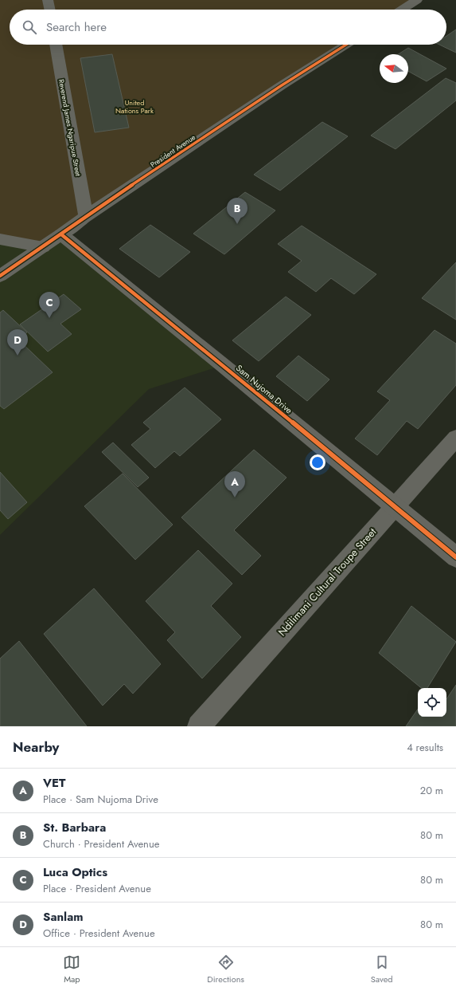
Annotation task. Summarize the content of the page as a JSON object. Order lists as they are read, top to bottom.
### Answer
{
  "streets": {
    "street": [
      "Reverend James Ngaripue Street",
      "President Avenue",
      "Sam Nujoma Drive",
      "Ndilimani Cultural Troupe Street"
    ]
  },
  "crossings": [
    ["Reverend James Ngaripue Street", "President Avenue"],
    ["President Avenue", "Sam Nujoma Drive"],
    ["Sam Nujoma Drive", "Ndilimani Cultural Troupe Street"]
  ],
  "parks": ["United Nations Park"],
  "north": "left",
  "page": {
    "search": "Search here",
    "pins": [
      "B",
      "C",
      "D",
      "A"
    ],
    "heading": ["Nearby", "4 results"],
    "list": [
      {
        "mark": "A",
        "name": "VET",
        "note": "Place · Sam Nujoma Drive",
        "value": "20 m"
      },
      {
        "mark": "B",
        "name": "St. Barbara",
        "note": "Church · President Avenue",
        "value": "80 m"
      },
      {
        "mark": "C",
        "name": "Luca Optics",
        "note": "Place · President Avenue",
        "value": "80 m"
      },
      {
        "mark": "D",
        "name": "Sanlam",
        "note": "Office · President Avenue",
        "value": "80 m"
      }
    ],
    "nav": ["Map", "Directions", "Saved"]
  }
}
